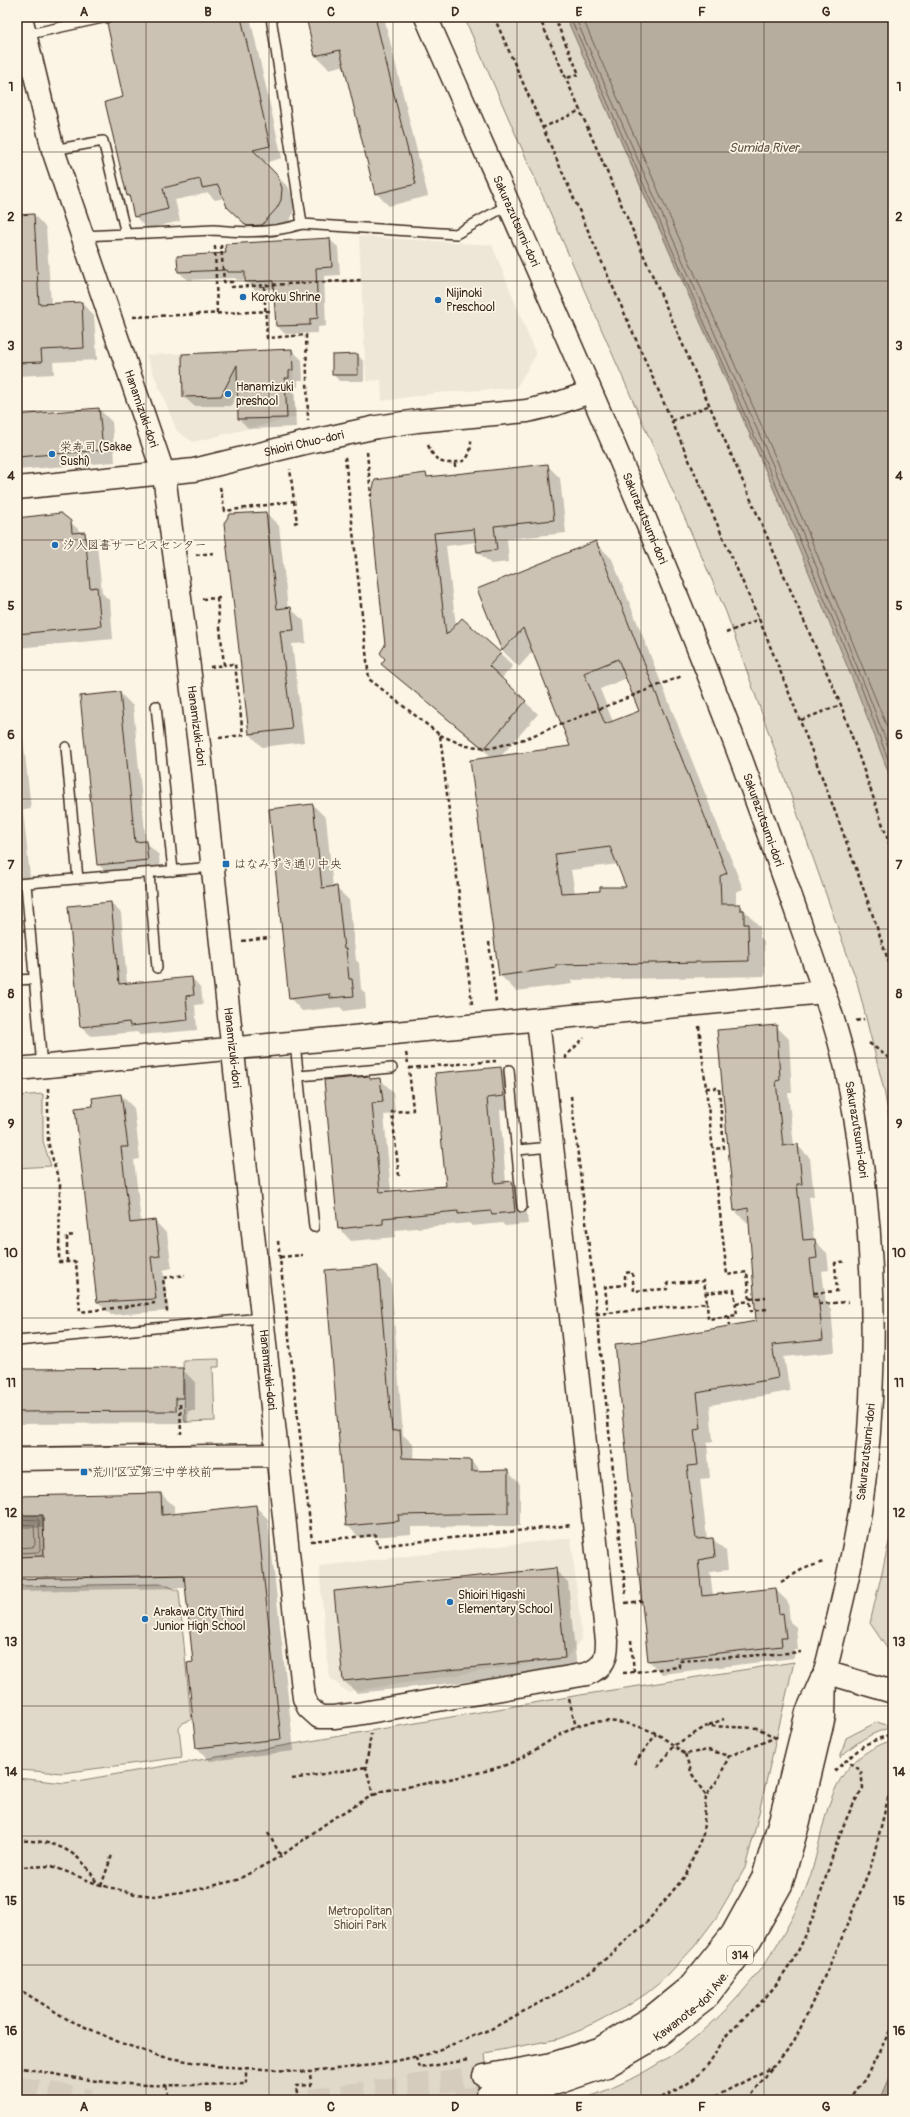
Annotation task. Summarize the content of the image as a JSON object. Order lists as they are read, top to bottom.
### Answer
{
  "streets": {
    "street": [
      "Sakurazutsumi-dori",
      "Hanamizuki-dori",
      "Shioiri Chuo-dori",
      "314",
      "Kawanote-dori Ave."
    ]
  },
  "crossings": [
    ["Sakurazutsumi-dori", "Shioiri Chuo-dori"],
    ["Sakurazutsumi-dori", "Kawanote-dori Ave."],
    ["Hanamizuki-dori", "Shioiri Chuo-dori"]
  ],
  "water": ["Sumida River"],
  "parks": ["Metropolitan Shioiri Park"],
  "places": {
    "other": [
      "Koroku Shrine",
      "Nijinoki Preschool",
      "Hanamizuki preshool",
      "栄寿司 (Sakae Sushi)",
      "汐入図書サービスセンター",
      "Shioiri Higashi Elementary School",
      "Arakawa City Third Junior High School"
    ],
    "transit": ["はなみずき通り中央", "荒川区立第三中学校前"]
  },
  "grid": {
    "columns": [
      "A",
      "B",
      "C",
      "D",
      "E",
      "F",
      "G"
    ],
    "rows": [
      "1",
      "2",
      "3",
      "4",
      "5",
      "6",
      "7",
      "8",
      "9",
      "10",
      "11",
      "12",
      "13",
      "14",
      "15",
      "16"
    ]
  }
}
